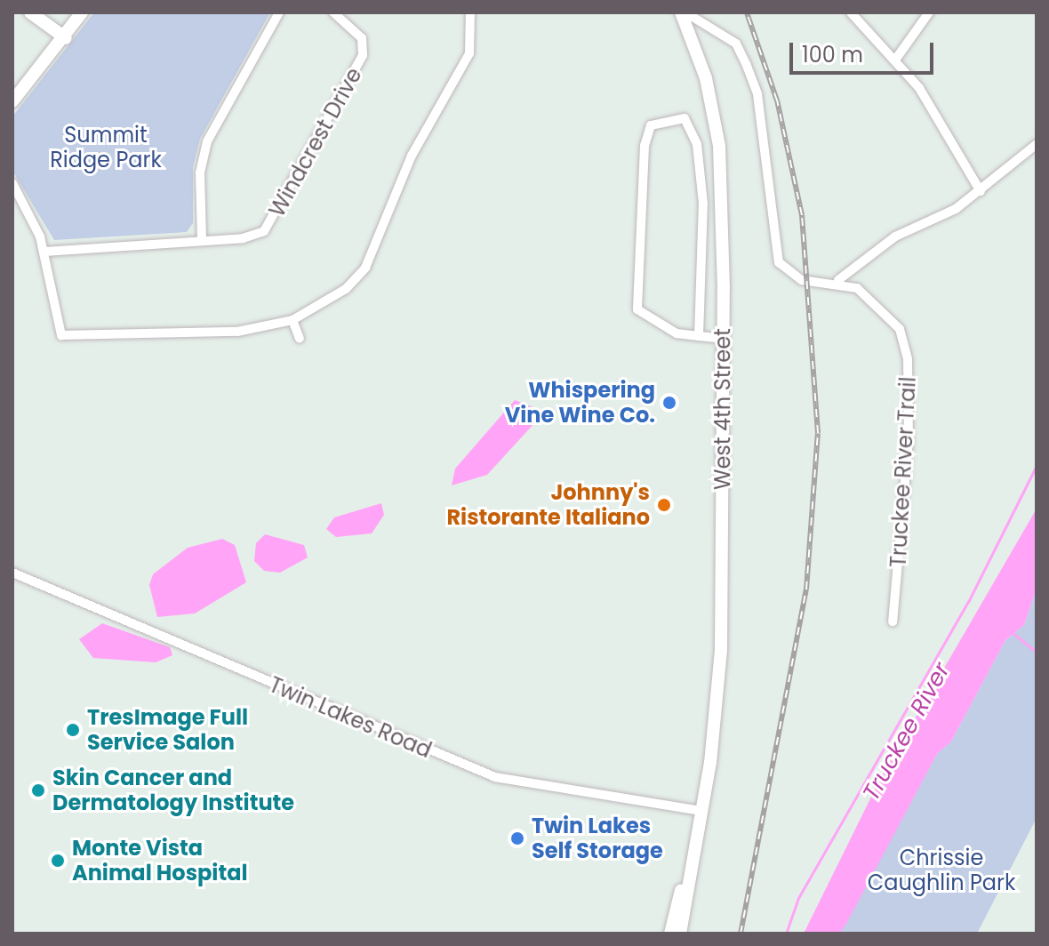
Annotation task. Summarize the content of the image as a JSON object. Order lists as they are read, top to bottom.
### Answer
{
  "streets": {
    "main road": ["West 4th Street"],
    "street": ["Windcrest Drive", "Truckee River Trail", "Twin Lakes Road"]
  },
  "crossings": [
    ["West 4th Street", "Twin Lakes Road"]
  ],
  "water": ["Truckee River"],
  "parks": ["Summit Ridge Park", "Chrissie Caughlin Park"],
  "places": [
    "Whispering Vine Wine Co.",
    "Johnny's Ristorante Italiano",
    "TresImage Full Service Salon",
    "Skin Cancer and Dermatology Institute",
    "Twin Lakes Self Storage",
    "Monte Vista Animal Hospital"
  ],
  "scale_bar": "100 m"
}
